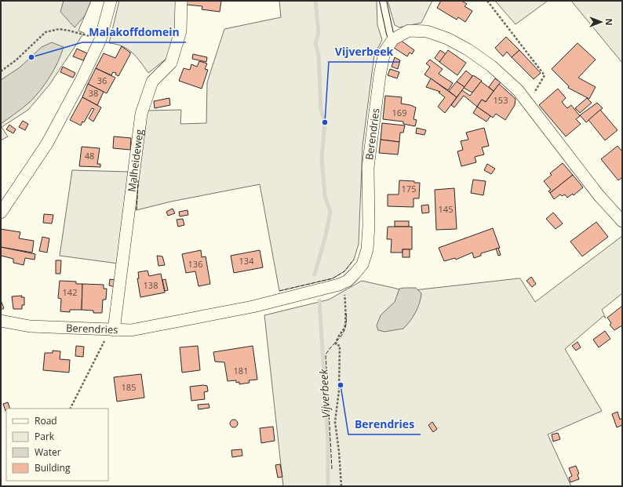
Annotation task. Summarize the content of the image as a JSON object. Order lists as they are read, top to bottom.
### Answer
{
  "streets": {
    "street": ["Berendries", "Malheideweg"]
  },
  "crossings": [
    ["Berendries", "Malheideweg"]
  ],
  "water": ["Vijverbeek"],
  "places": ["Malakoffdomein", "Vijverbeek", "Berendries"],
  "house_numbers": [
    "36",
    "38",
    "153",
    "169",
    "48",
    "175",
    "145",
    "134",
    "136",
    "138",
    "142",
    "181",
    "185"
  ],
  "legend": [
    "Road",
    "Park",
    "Water",
    "Building"
  ],
  "north": "right"
}
